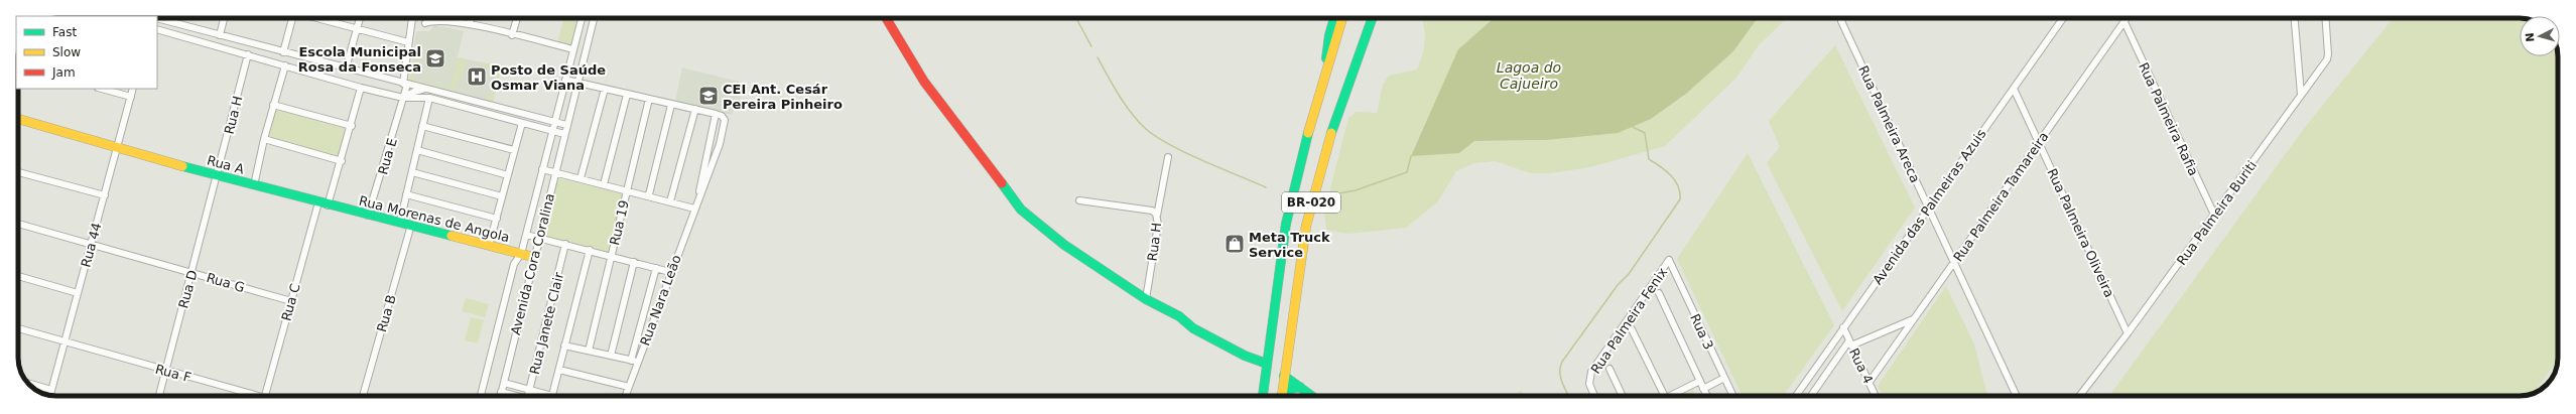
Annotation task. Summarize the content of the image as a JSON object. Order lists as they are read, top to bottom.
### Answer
{
  "streets": {
    "main road": ["Rua A", "BR-020", "Rua Morenas de Angola"],
    "street": [
      "Rua H",
      "Rua Palmeira Rafia",
      "Rua Palmeira Areca",
      "Rua E",
      "Rua Palmeira Tamareira",
      "Avenida das Palmeiras Azuis",
      "Rua Palmeira Buriti",
      "Rua 19",
      "Rua Palmeira Oliveira",
      "Rua 44",
      "Avenida Cora Coralina",
      "Rua G",
      "Rua D",
      "Rua Nara Leão",
      "Rua C",
      "Rua B",
      "Rua Palmeira Fenix",
      "Rua Janete Clair",
      "Rua 3",
      "Rua 4",
      "Rua F"
    ]
  },
  "crossings": [
    ["Rua H", "Rua A"],
    ["Rua H", "Rua D"],
    ["Rua Palmeira Rafia", "Rua Palmeira Tamareira"],
    ["Rua Palmeira Rafia", "Rua Palmeira Buriti"],
    ["Rua Palmeira Areca", "Rua Palmeira Tamareira"],
    ["Rua Palmeira Areca", "Avenida das Palmeiras Azuis"],
    ["Rua E", "Rua Morenas de Angola"],
    ["Rua A", "Rua Morenas de Angola"],
    ["Rua A", "Rua 44"],
    ["Rua A", "Rua D"],
    ["Rua A", "Rua C"],
    ["Rua Palmeira Tamareira", "Rua Palmeira Oliveira"],
    ["Rua Palmeira Tamareira", "Rua 4"],
    ["Avenida das Palmeiras Azuis", "Rua Palmeira Oliveira"],
    ["Avenida das Palmeiras Azuis", "Rua 4"],
    ["Rua Palmeira Buriti", "Rua Palmeira Oliveira"],
    ["Rua Morenas de Angola", "Avenida Cora Coralina"],
    ["Rua Morenas de Angola", "Rua B"],
    ["Rua 44", "Rua G"],
    ["Rua 44", "Rua F"],
    ["Rua G", "Rua D"],
    ["Rua G", "Rua C"],
    ["Rua D", "Rua F"],
    ["Rua Palmeira Fenix", "Rua 3"]
  ],
  "water": ["Lagoa do Cajueiro"],
  "places": {
    "school or university": ["Escola Municipal Rosa da Fonseca", "CEI Ant. Cesár Pereira Pinheiro"],
    "hospital": ["Posto de Saúde Osmar Viana"],
    "shop": ["Meta Truck Service"]
  },
  "legend": ["Fast", "Slow", "Jam"],
  "north": "left"
}
